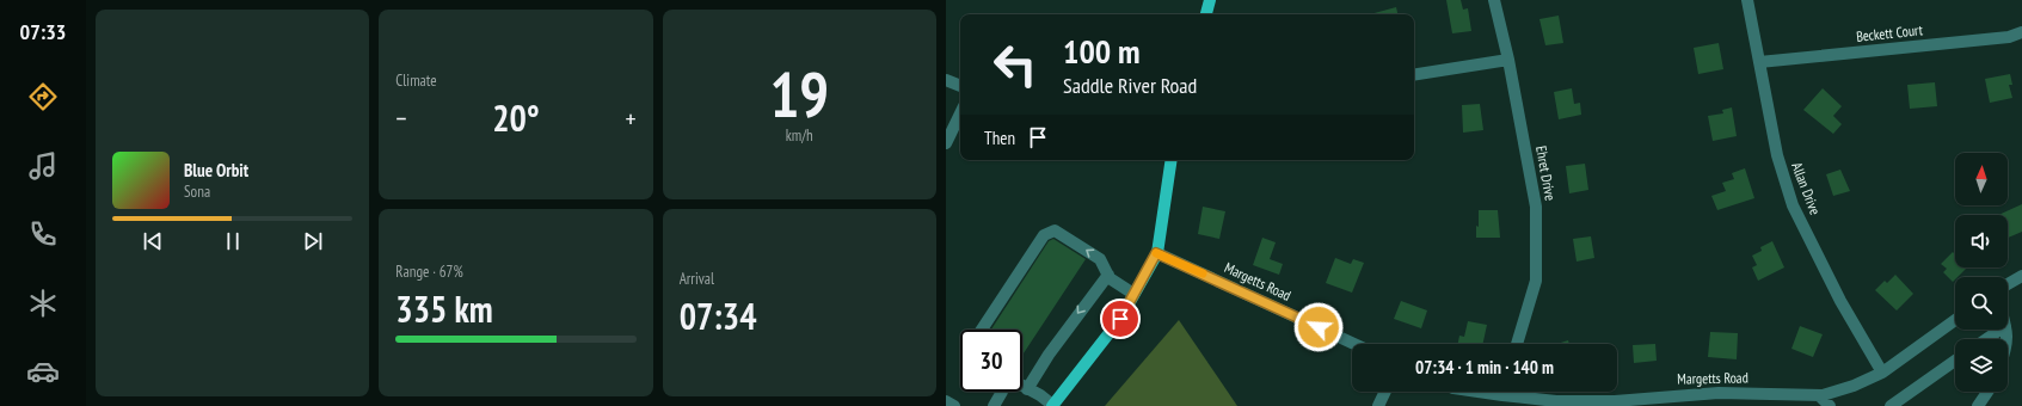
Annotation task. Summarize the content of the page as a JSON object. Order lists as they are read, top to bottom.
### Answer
{
  "streets": {
    "street": [
      "Beckett Court",
      "Ehret Drive",
      "Allan Drive",
      "Margetts Road"
    ]
  },
  "crossings": [
    ["Beckett Court", "Allan Drive"],
    ["Allan Drive", "Margetts Road"]
  ],
  "north": "top",
  "page": {
    "tabs": "07:33",
    "tile": [
      "Climate",
      ["19", "km/h"],
      ["Range · 67%", "335 km"],
      ["Arrival", "07:34"]
    ],
    "turn": ["100 m", "Saddle River Road"],
    "heat": ["−", "20°", "+"],
    "then": "Then",
    "song": ["Blue Orbit", "Sona"],
    "limit": "30",
    "trip": "07:34 · 1 min · 140 m"
  }
}
